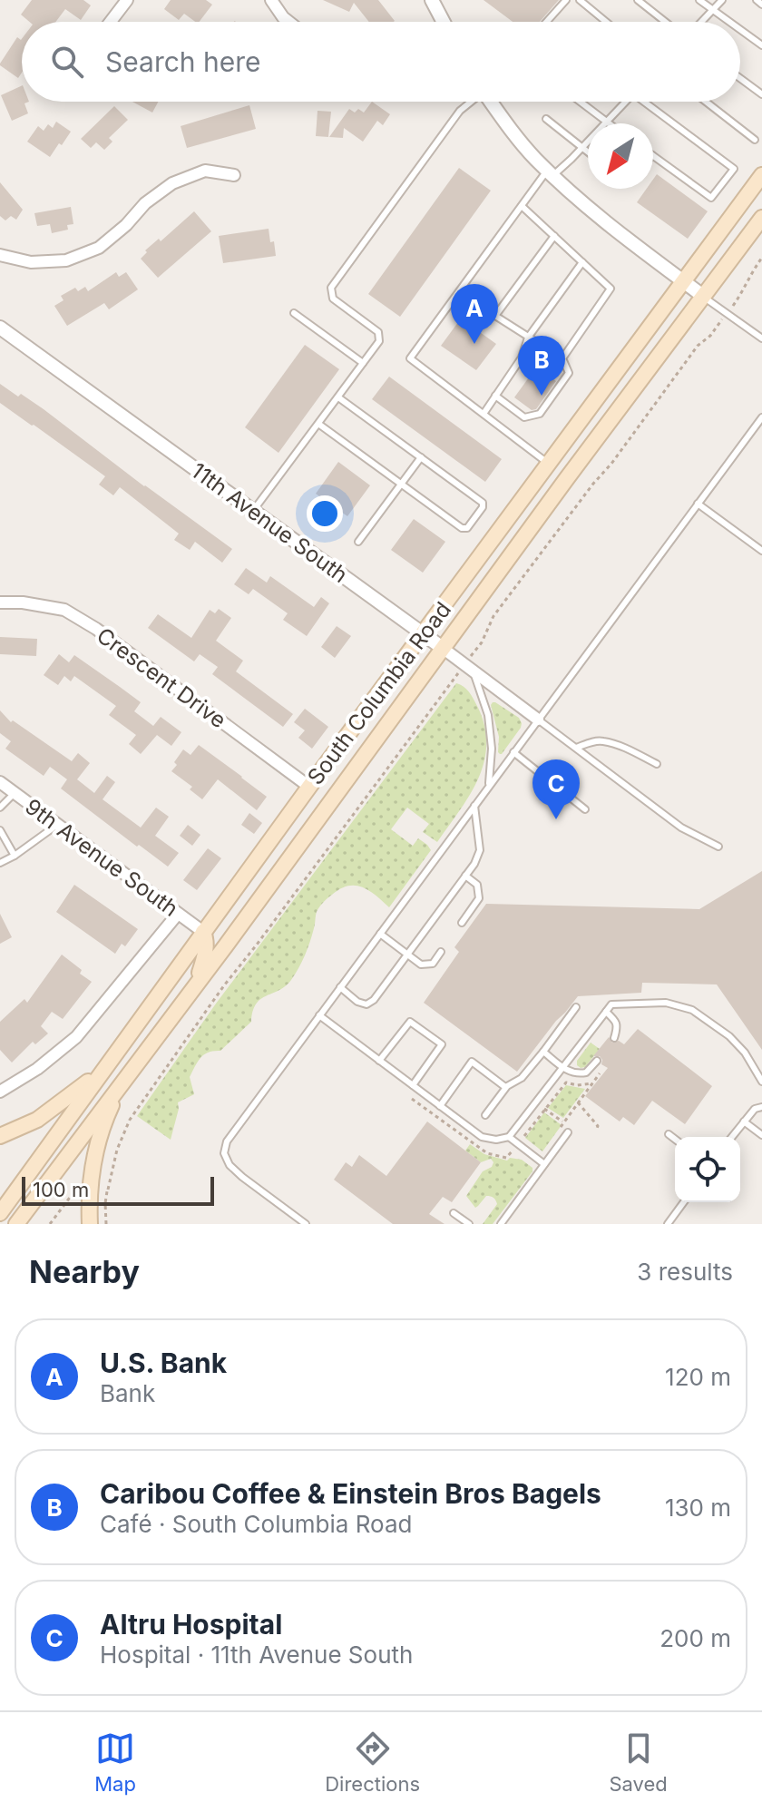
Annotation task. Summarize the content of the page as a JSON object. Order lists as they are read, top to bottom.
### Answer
{
  "streets": {
    "main road": ["South Columbia Road"],
    "street": ["11th Avenue South", "Crescent Drive", "9th Avenue South"]
  },
  "crossings": [
    ["11th Avenue South", "South Columbia Road"],
    ["Crescent Drive", "South Columbia Road"],
    ["South Columbia Road", "9th Avenue South"]
  ],
  "scale_bar": "100 m",
  "north": "bottom left",
  "page": {
    "search": "Search here",
    "pins": ["A", "B", "C"],
    "scale": "100 m",
    "heading": ["Nearby", "3 results"],
    "list": [
      {
        "mark": "A",
        "name": "U.S. Bank",
        "note": "Bank",
        "value": "120 m"
      },
      {
        "mark": "B",
        "name": "Caribou Coffee & Einstein Bros Bagels",
        "note": "Café · South Columbia Road",
        "value": "130 m"
      },
      {
        "mark": "C",
        "name": "Altru Hospital",
        "note": "Hospital · 11th Avenue South",
        "value": "200 m"
      }
    ],
    "nav": ["Map", "Directions", "Saved"]
  }
}
